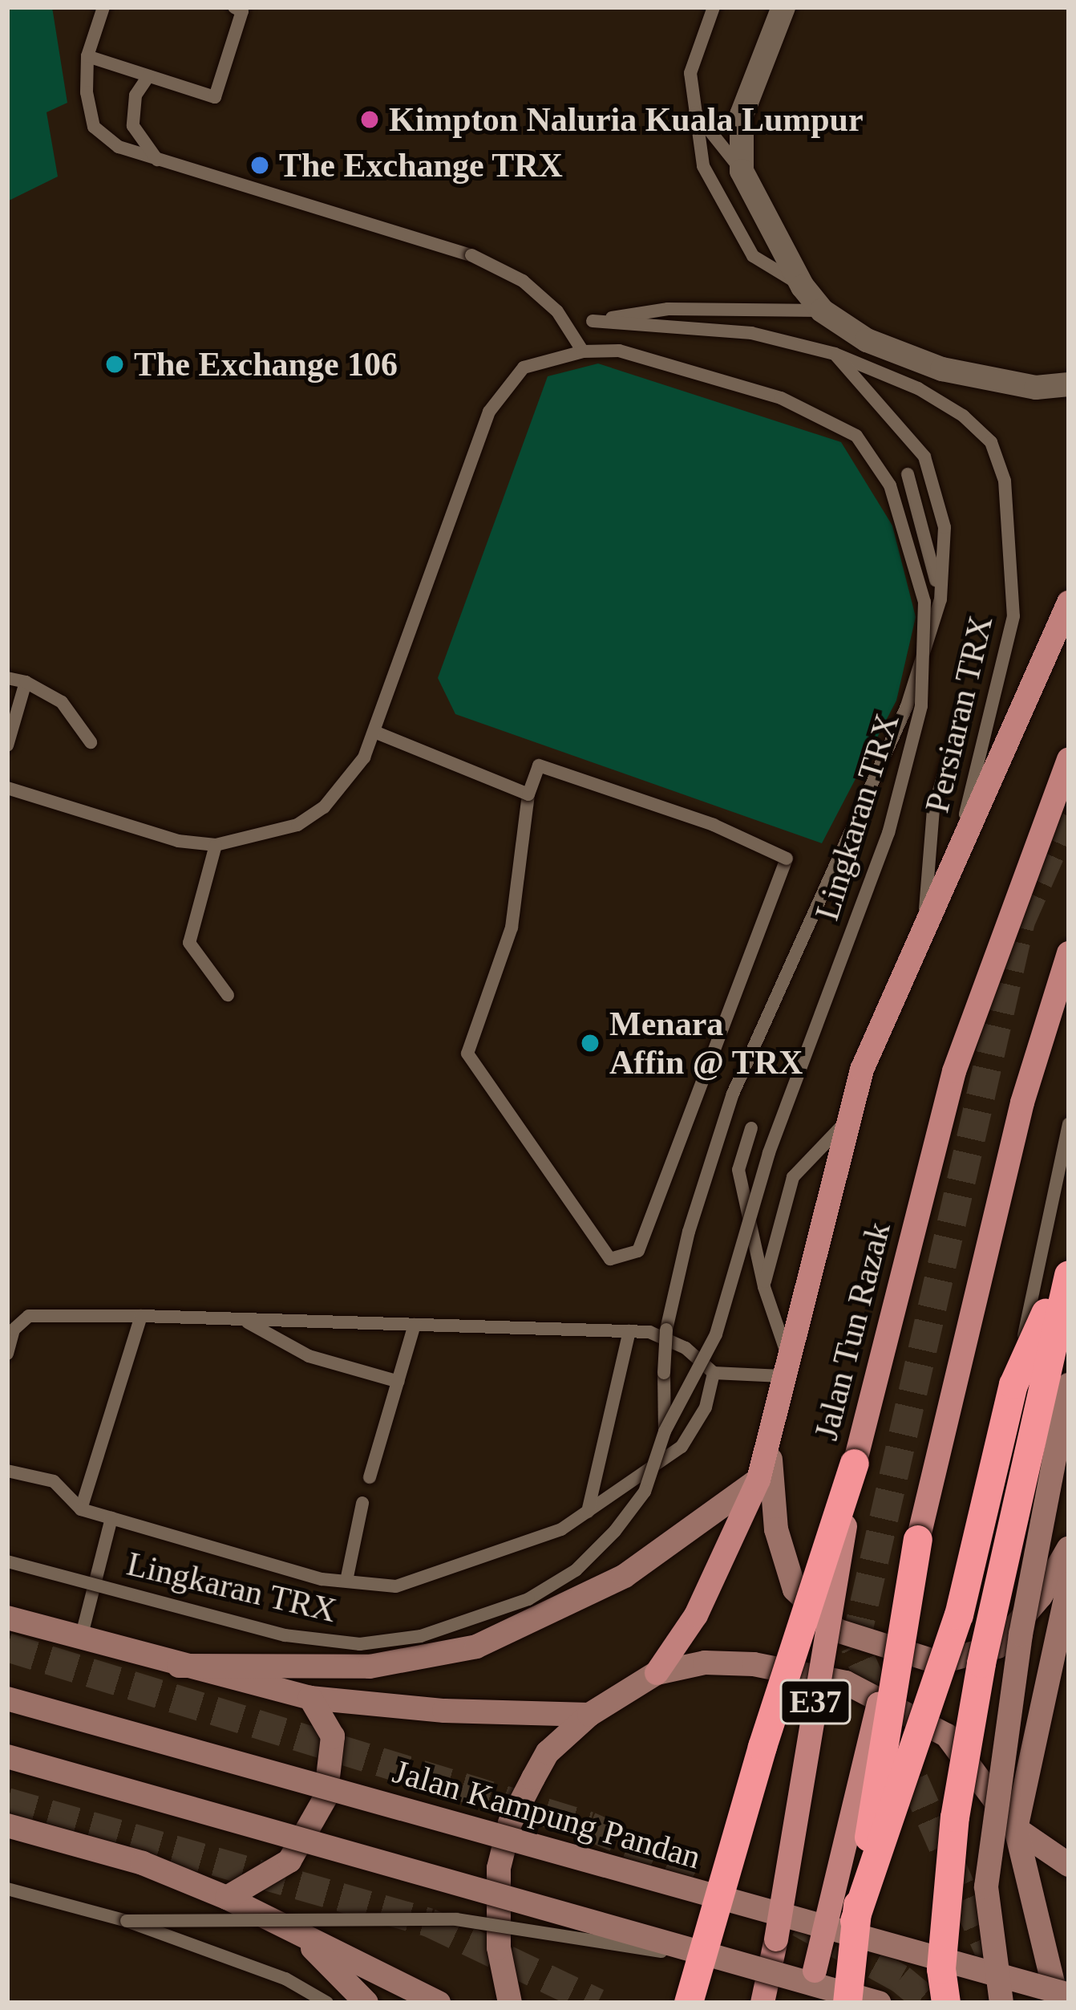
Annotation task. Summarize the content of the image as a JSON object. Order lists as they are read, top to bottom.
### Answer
{
  "streets": {
    "main road": ["Jalan Tun Razak", "E37", "Jalan Kampung Pandan"],
    "lane": ["Persiaran TRX", "Lingkaran TRX"]
  },
  "places": [
    "Kimpton Naluria Kuala Lumpur",
    "The Exchange TRX",
    "The Exchange 106",
    "Menara Affin @ TRX"
  ]
}
